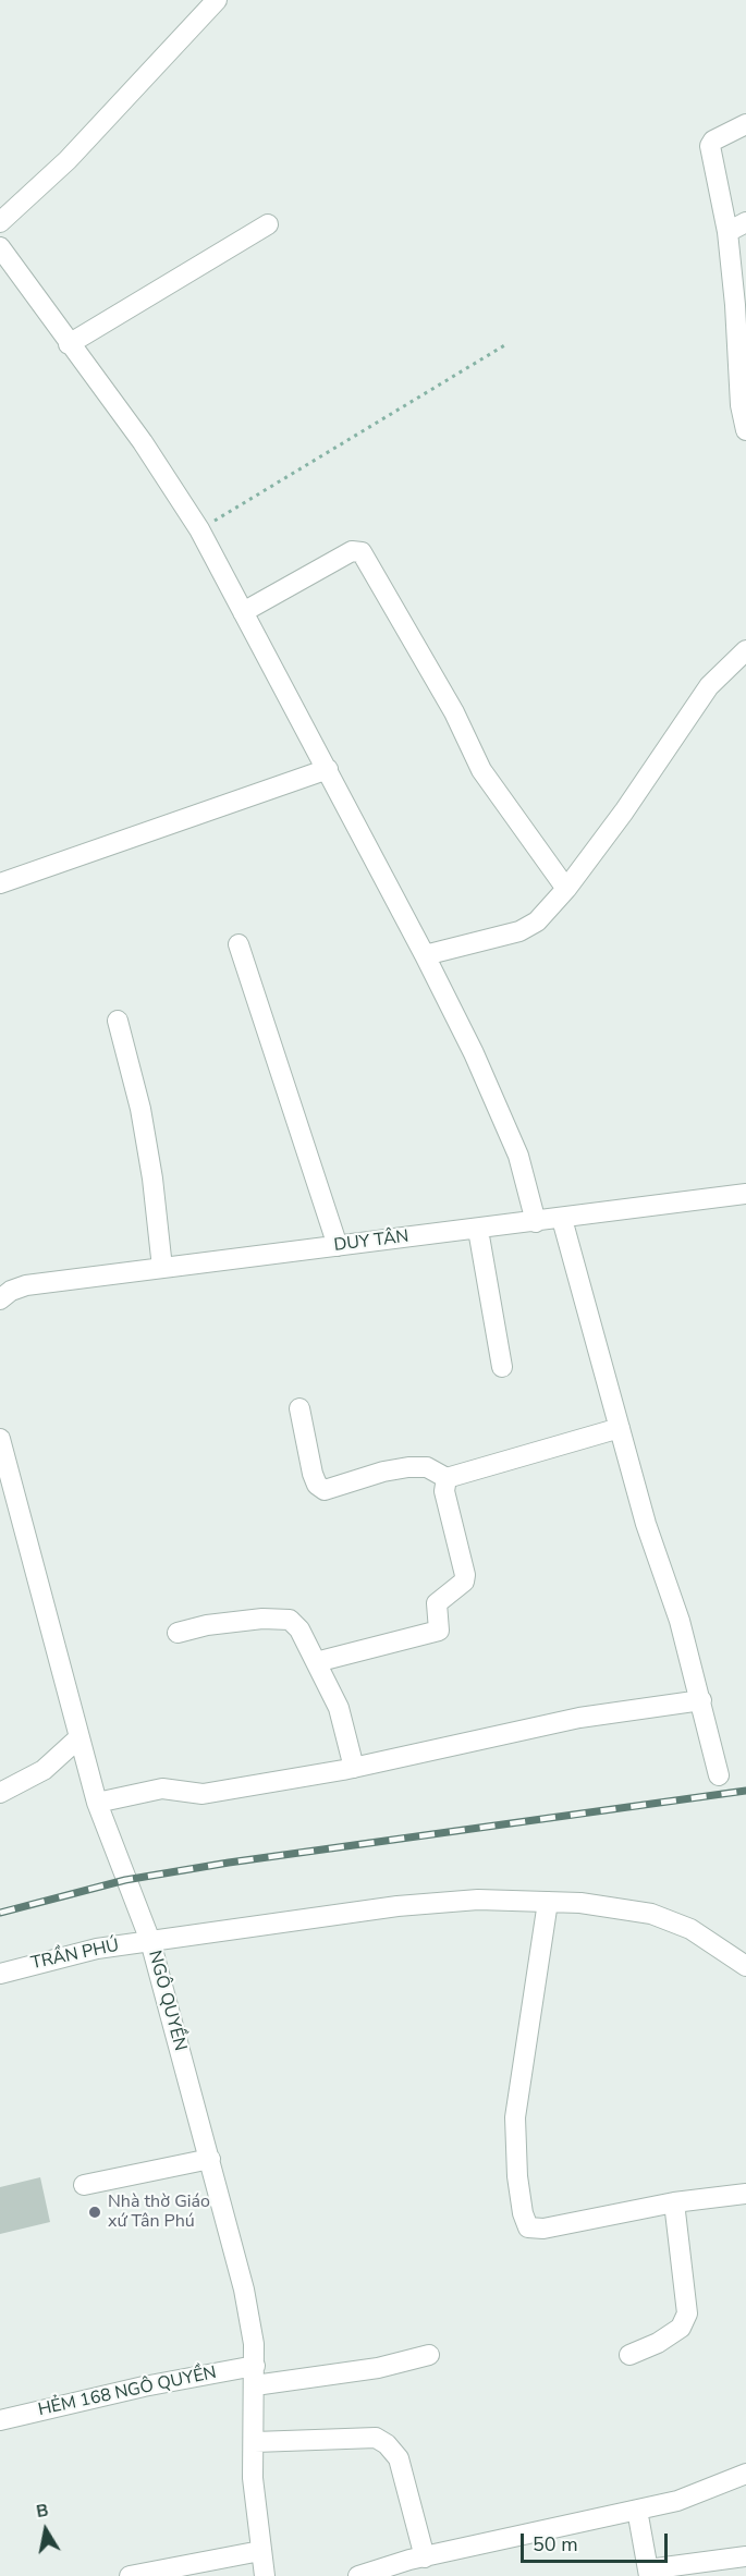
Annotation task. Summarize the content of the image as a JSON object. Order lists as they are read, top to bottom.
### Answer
{
  "streets": {
    "street": [
      "DUY TÂN",
      "TRẦN PHÚ",
      "NGÔ QUYỀN",
      "HẺM 168 NGÔ QUYỀN"
    ]
  },
  "crossings": [
    ["TRẦN PHÚ", "NGÔ QUYỀN"],
    ["NGÔ QUYỀN", "HẺM 168 NGÔ QUYỀN"]
  ],
  "places": ["Nhà thờ Giáo xứ Tân Phú"],
  "scale_bar": "50 m",
  "north": "top"
}
